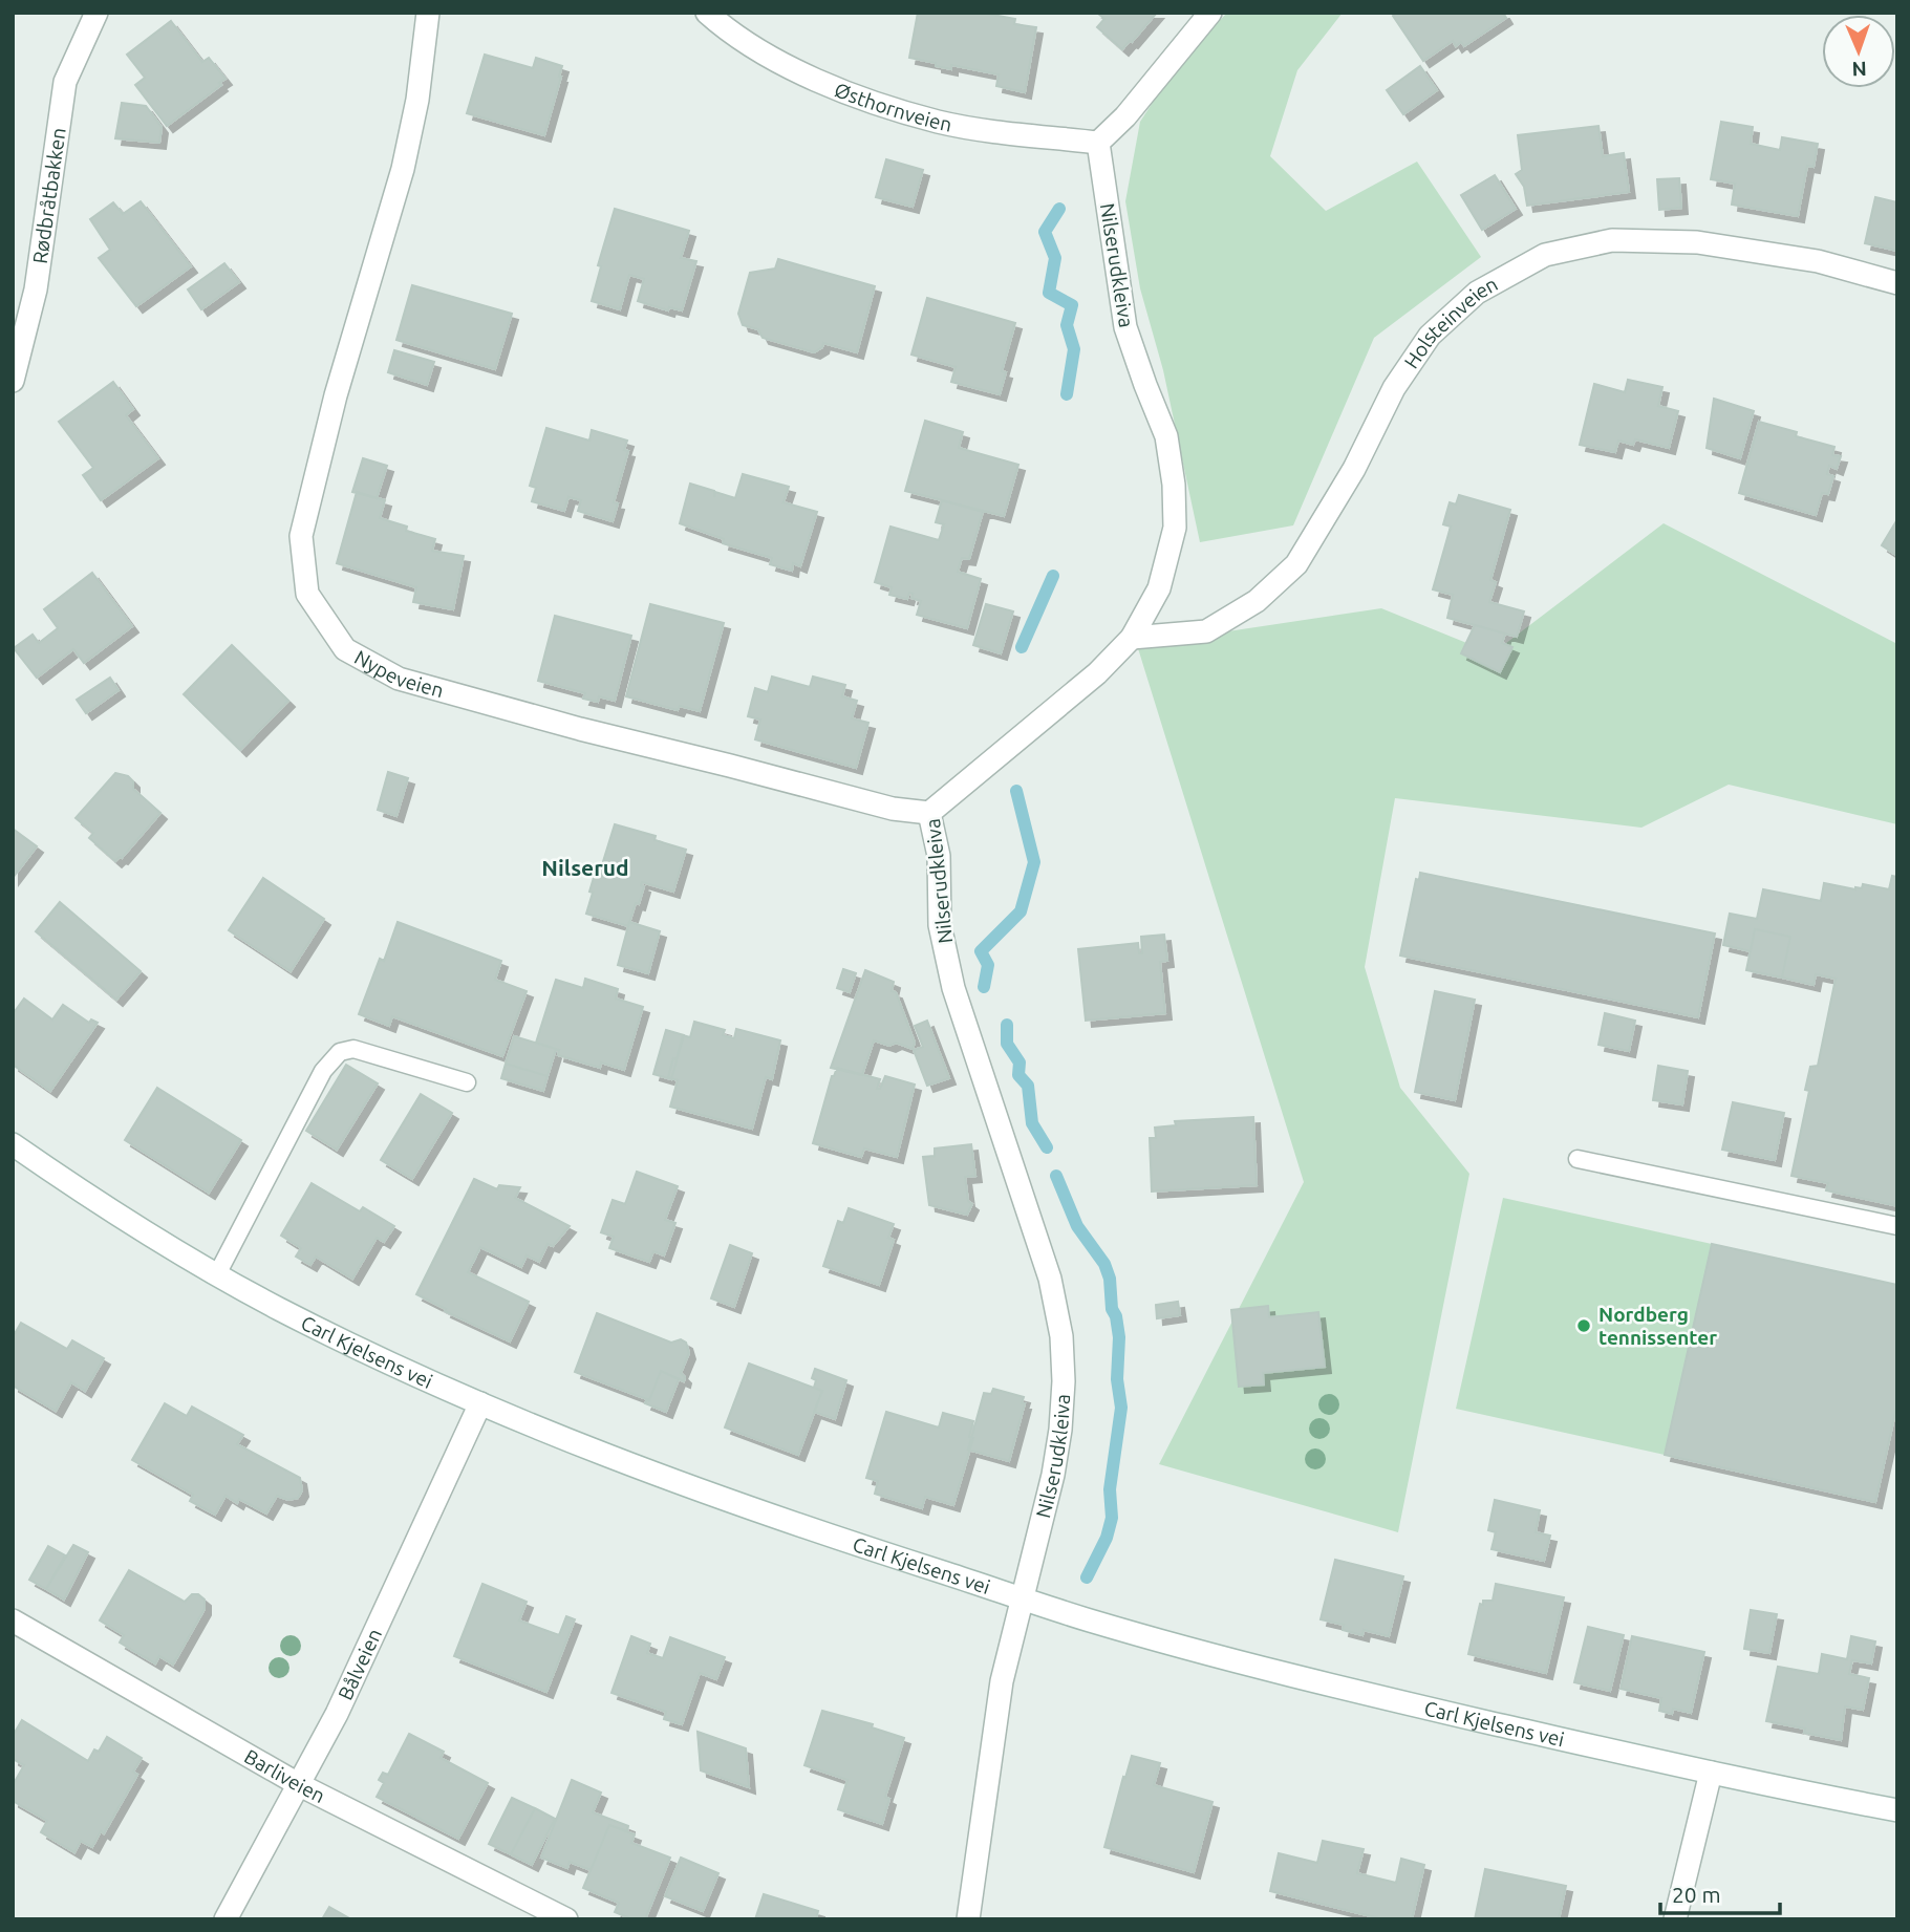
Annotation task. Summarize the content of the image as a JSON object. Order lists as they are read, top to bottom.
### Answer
{
  "streets": {
    "street": [
      "Østhornveien",
      "Rødbråtbakken",
      "Nilserudkleiva",
      "Holsteinveien",
      "Nypeveien",
      "Carl Kjelsens vei",
      "Bålveien",
      "Barliveien"
    ]
  },
  "crossings": [
    ["Østhornveien", "Nilserudkleiva"],
    ["Nilserudkleiva", "Holsteinveien"],
    ["Nilserudkleiva", "Nypeveien"],
    ["Nilserudkleiva", "Carl Kjelsens vei"],
    ["Carl Kjelsens vei", "Bålveien"],
    ["Bålveien", "Barliveien"]
  ],
  "districts": ["Nilserud"],
  "places": ["Nordberg tennissenter"],
  "scale_bar": "20 m",
  "north": "bottom"
}
